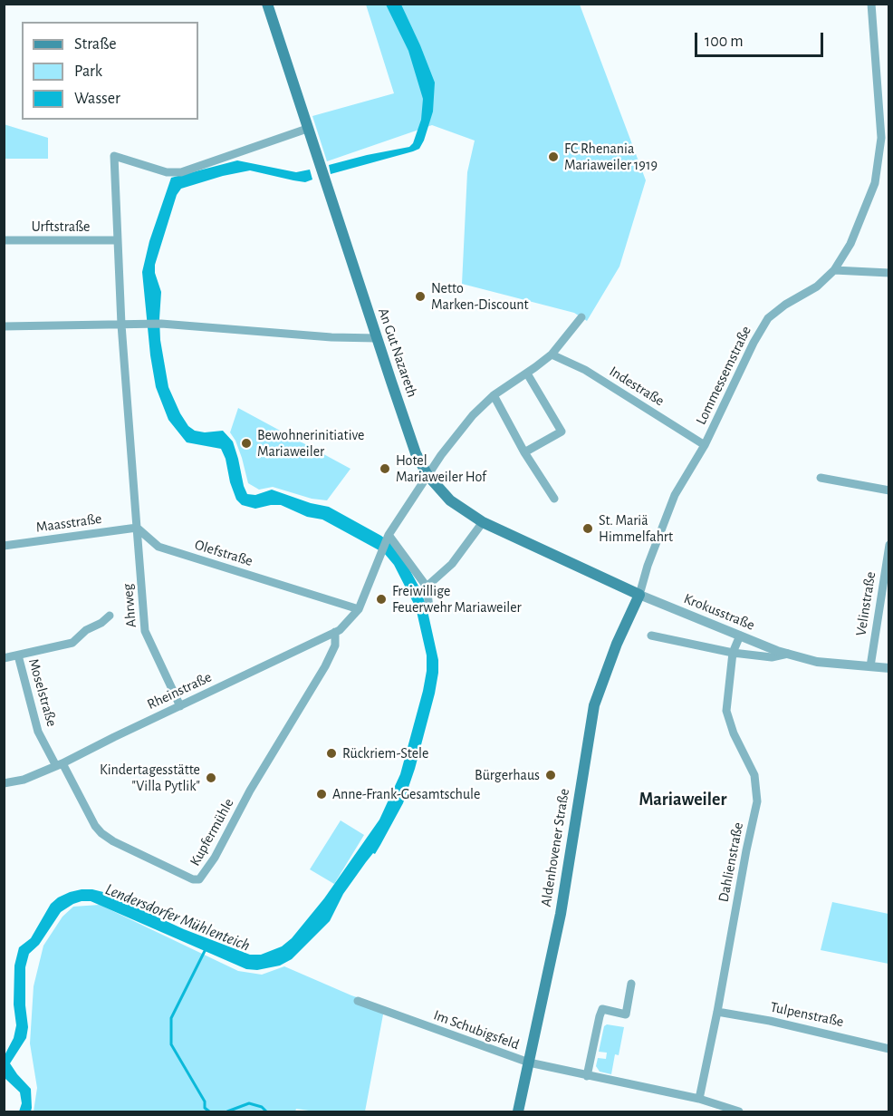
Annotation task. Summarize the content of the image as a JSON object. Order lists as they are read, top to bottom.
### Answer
{
  "streets": {
    "main road": ["An Gut Nazareth", "Aldenhovener Straße"],
    "street": [
      "Urftstraße",
      "Lommessemstraße",
      "Indestraße",
      "Maasstraße",
      "Olefstraße",
      "Velinstraße",
      "Ahrweg",
      "Krokusstraße",
      "Rheinstraße",
      "Moselstraße",
      "Kupfermühle",
      "Dahlienstraße",
      "Tulpenstraße",
      "Im Schubigsfeld"
    ]
  },
  "crossings": [
    ["An Gut Nazareth", "Lommessemstraße"],
    ["An Gut Nazareth", "Krokusstraße"],
    ["An Gut Nazareth", "Aldenhovener Straße"],
    ["Lommessemstraße", "Indestraße"],
    ["Lommessemstraße", "Krokusstraße"],
    ["Lommessemstraße", "Aldenhovener Straße"],
    ["Maasstraße", "Olefstraße"],
    ["Maasstraße", "Ahrweg"],
    ["Olefstraße", "Ahrweg"],
    ["Olefstraße", "Rheinstraße"],
    ["Velinstraße", "Krokusstraße"],
    ["Ahrweg", "Rheinstraße"],
    ["Krokusstraße", "Aldenhovener Straße"],
    ["Krokusstraße", "Dahlienstraße"],
    ["Rheinstraße", "Moselstraße"],
    ["Rheinstraße", "Kupfermühle"],
    ["Moselstraße", "Kupfermühle"],
    ["Aldenhovener Straße", "Im Schubigsfeld"],
    ["Dahlienstraße", "Tulpenstraße"],
    ["Dahlienstraße", "Im Schubigsfeld"]
  ],
  "districts": ["Mariaweiler"],
  "water": ["Lendersdorfer Mühlenteich"],
  "places": [
    "FC Rhenania Mariaweiler 1919",
    "Netto Marken-Discount",
    "Bewohnerinitiative Mariaweiler",
    "Hotel Mariaweiler Hof",
    "St. Mariä Himmelfahrt",
    "Freiwillige Feuerwehr Mariaweiler",
    "Rückriem-Stele",
    "Bürgerhaus",
    "Kindertagesstätte \"Villa Pytlik\"",
    "Anne-Frank-Gesamtschule"
  ],
  "legend": ["Straße", "Park", "Wasser"],
  "scale_bar": "100 m"
}
